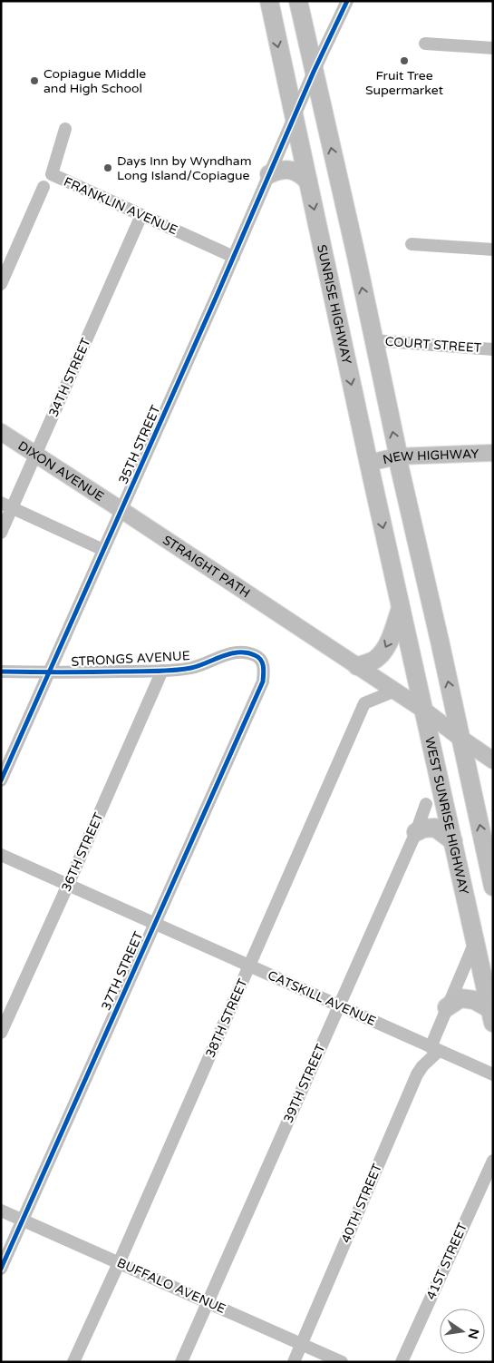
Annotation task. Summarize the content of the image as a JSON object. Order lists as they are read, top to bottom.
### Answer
{
  "streets": {
    "highway": ["SUNRISE HIGHWAY", "WEST SUNRISE HIGHWAY"],
    "main road": ["NEW HIGHWAY", "DIXON AVENUE", "STRAIGHT PATH"],
    "street": [
      "FRANKLIN AVENUE",
      "COURT STREET",
      "34TH STREET",
      "35TH STREET",
      "STRONGS AVENUE",
      "36TH STREET",
      "37TH STREET",
      "CATSKILL AVENUE",
      "38TH STREET",
      "39TH STREET",
      "40TH STREET",
      "41ST STREET",
      "BUFFALO AVENUE"
    ]
  },
  "crossings": [
    ["FRANKLIN AVENUE", "35TH STREET"],
    ["SUNRISE HIGHWAY", "35TH STREET"],
    ["SUNRISE HIGHWAY", "NEW HIGHWAY"],
    ["SUNRISE HIGHWAY", "WEST SUNRISE HIGHWAY"],
    ["34TH STREET", "DIXON AVENUE"],
    ["35TH STREET", "DIXON AVENUE"],
    ["35TH STREET", "STRAIGHT PATH"],
    ["35TH STREET", "STRONGS AVENUE"],
    ["DIXON AVENUE", "STRAIGHT PATH"],
    ["STRONGS AVENUE", "36TH STREET"],
    ["STRONGS AVENUE", "37TH STREET"],
    ["WEST SUNRISE HIGHWAY", "40TH STREET"],
    ["36TH STREET", "CATSKILL AVENUE"],
    ["37TH STREET", "CATSKILL AVENUE"],
    ["37TH STREET", "BUFFALO AVENUE"],
    ["CATSKILL AVENUE", "38TH STREET"],
    ["CATSKILL AVENUE", "39TH STREET"],
    ["CATSKILL AVENUE", "40TH STREET"],
    ["38TH STREET", "BUFFALO AVENUE"],
    ["39TH STREET", "BUFFALO AVENUE"],
    ["40TH STREET", "BUFFALO AVENUE"]
  ],
  "places": ["Fruit Tree Supermarket", "Copiague Middle and High School", "Days Inn by Wyndham Long Island/Copiague"],
  "north": "right"
}
